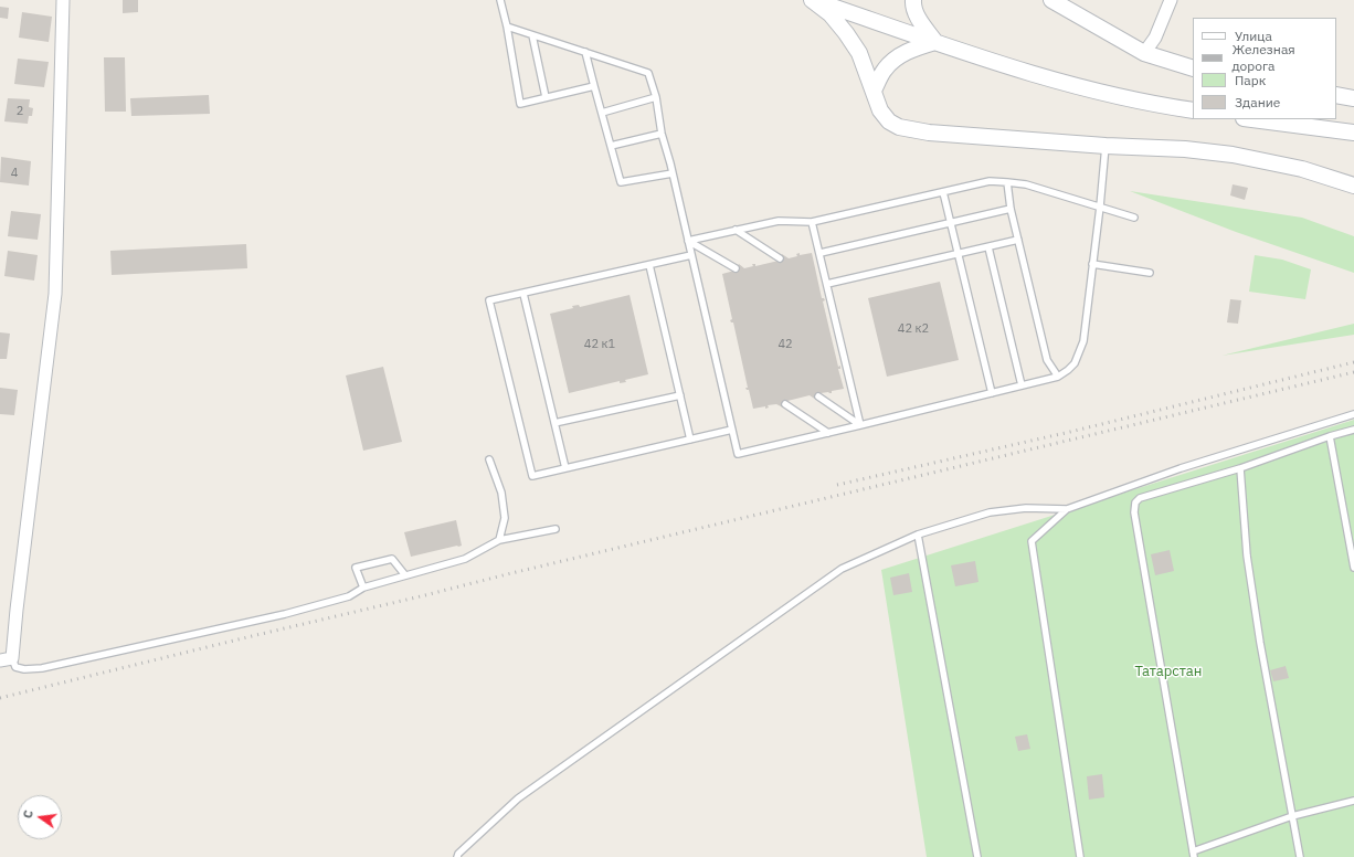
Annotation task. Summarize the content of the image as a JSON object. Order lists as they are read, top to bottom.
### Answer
{
  "parks": ["Татарстан"],
  "house_numbers": [
    "2",
    "4",
    "42 к2",
    "42 к1",
    "42"
  ],
  "legend": [
    "Улица",
    "Железная дорога",
    "Парк",
    "Здание"
  ],
  "north": "left"
}
